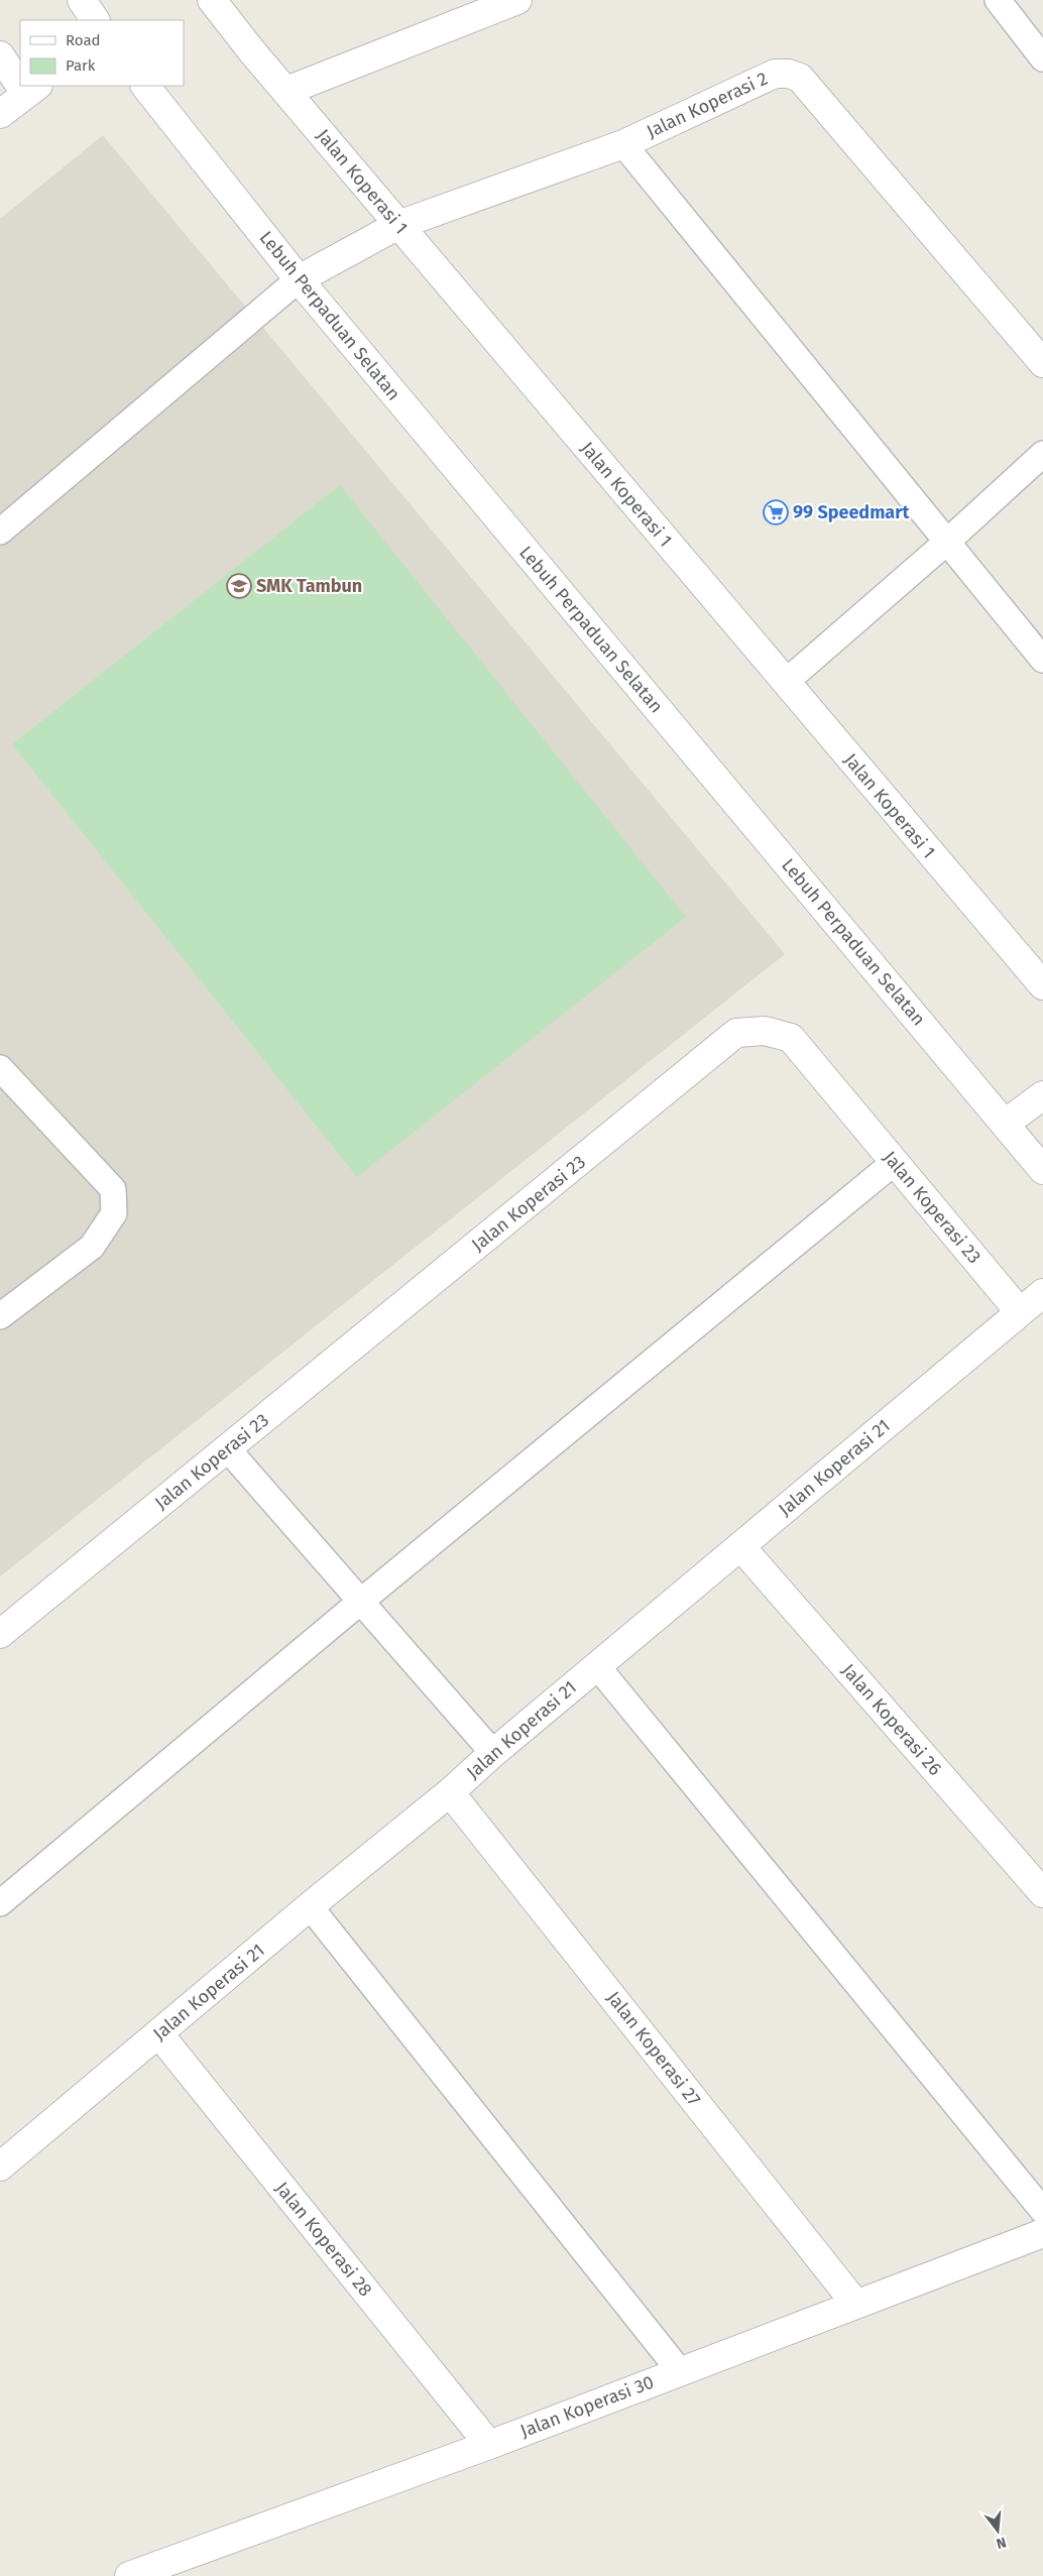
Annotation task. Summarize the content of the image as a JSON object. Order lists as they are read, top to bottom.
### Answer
{
  "streets": {
    "street": [
      "Jalan Koperasi 2",
      "Jalan Koperasi 1",
      "Lebuh Perpaduan Selatan",
      "Jalan Koperasi 23",
      "Jalan Koperasi 21",
      "Jalan Koperasi 26",
      "Jalan Koperasi 27",
      "Jalan Koperasi 28",
      "Jalan Koperasi 30"
    ]
  },
  "crossings": [
    ["Jalan Koperasi 2", "Jalan Koperasi 1"],
    ["Jalan Koperasi 2", "Lebuh Perpaduan Selatan"],
    ["Jalan Koperasi 23", "Jalan Koperasi 21"],
    ["Jalan Koperasi 21", "Jalan Koperasi 26"],
    ["Jalan Koperasi 21", "Jalan Koperasi 27"],
    ["Jalan Koperasi 21", "Jalan Koperasi 28"],
    ["Jalan Koperasi 27", "Jalan Koperasi 30"],
    ["Jalan Koperasi 28", "Jalan Koperasi 30"]
  ],
  "places": {
    "supermarket": ["99 Speedmart"],
    "school or university": ["SMK Tambun"]
  },
  "legend": ["Road", "Park"],
  "north": "bottom"
}
